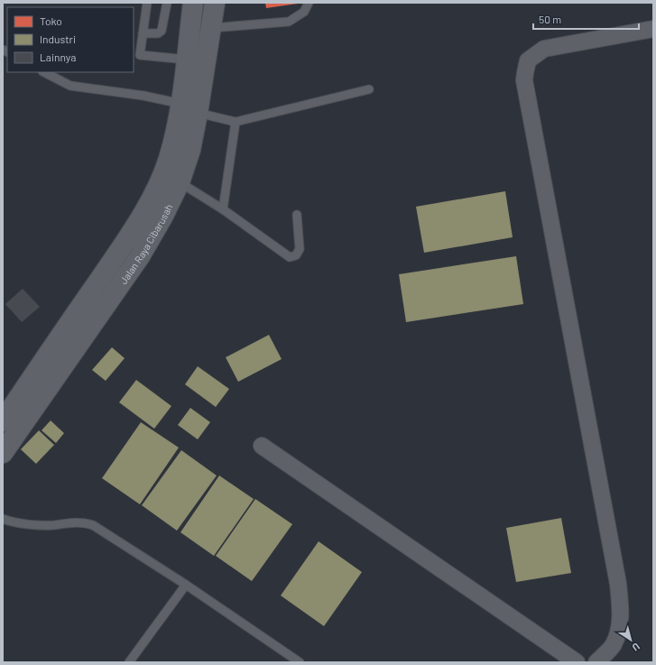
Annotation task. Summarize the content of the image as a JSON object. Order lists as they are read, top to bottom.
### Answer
{
  "streets": {
    "main road": ["Jalan Raya Cibarusah"]
  },
  "legend": ["Toko", "Industri", "Lainnya"],
  "scale_bar": "50 m",
  "north": "bottom right"
}
